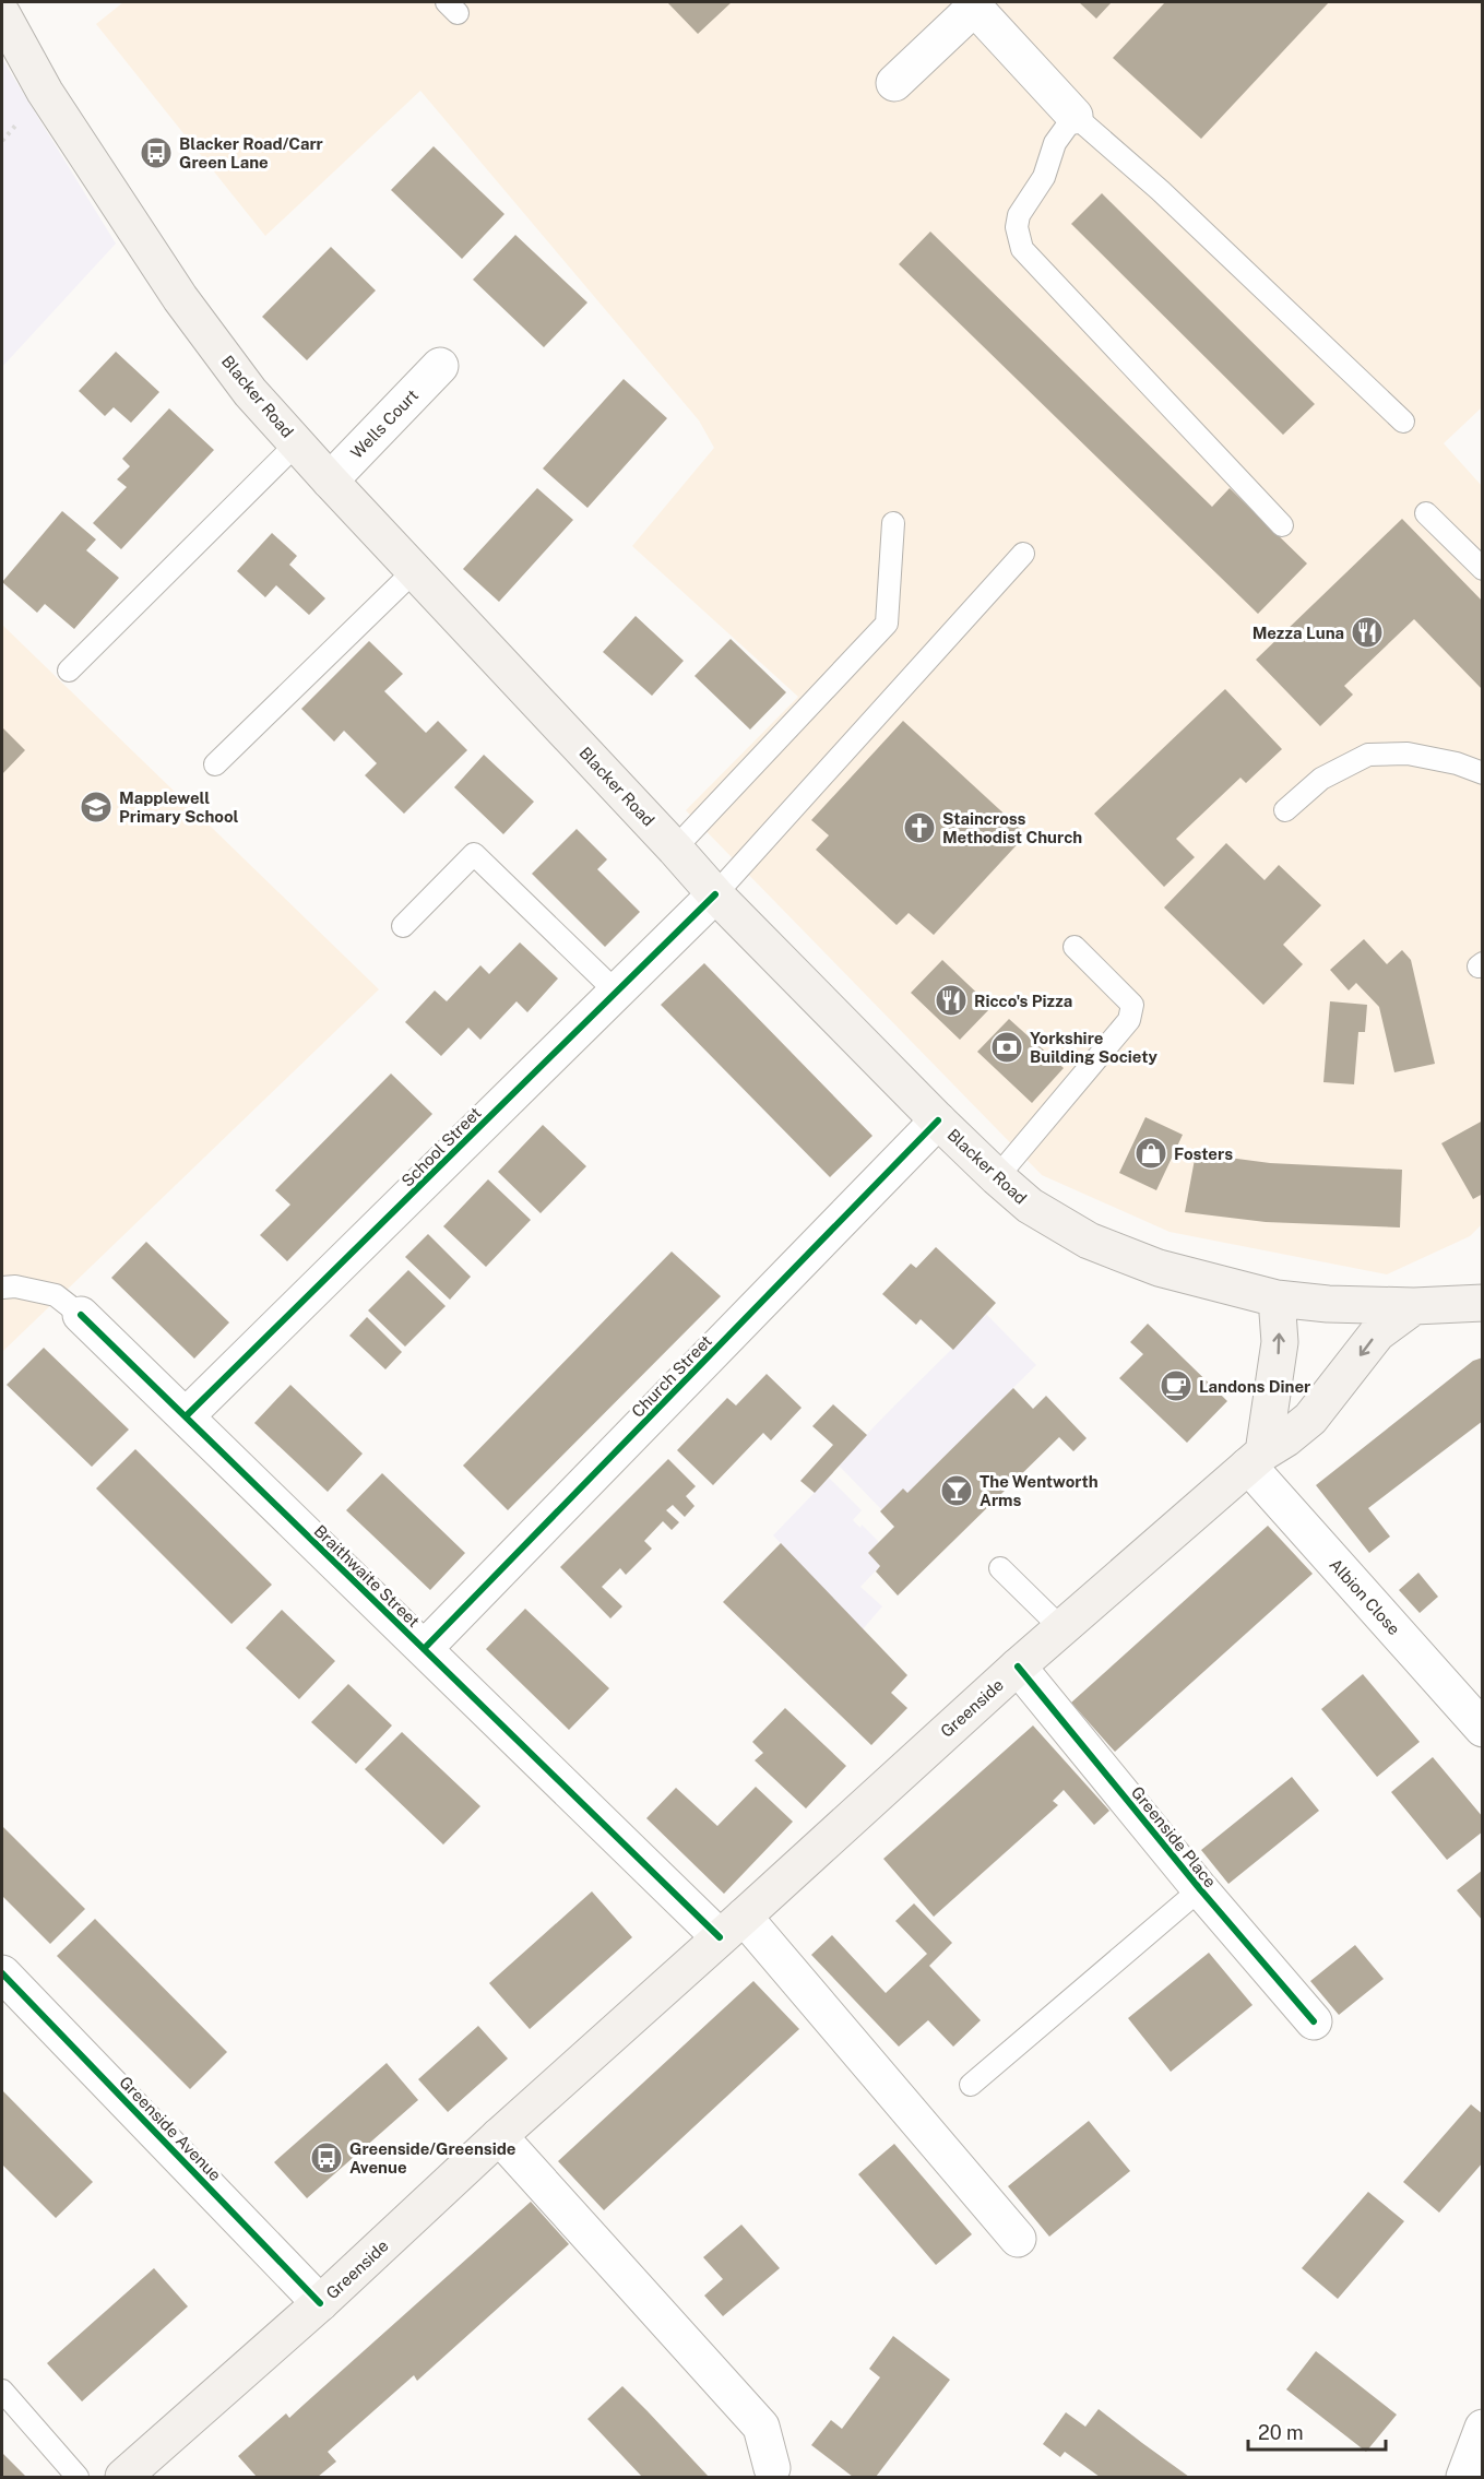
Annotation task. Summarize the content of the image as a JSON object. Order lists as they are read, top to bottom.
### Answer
{
  "streets": {
    "main road": ["Blacker Road", "Greenside"],
    "street": [
      "Wells Court",
      "School Street",
      "Church Street",
      "Braithwaite Street",
      "Albion Close",
      "Greenside Place",
      "Greenside Avenue"
    ]
  },
  "crossings": [
    ["Blacker Road", "Wells Court"],
    ["Blacker Road", "School Street"],
    ["Blacker Road", "Church Street"],
    ["Blacker Road", "Greenside"],
    ["School Street", "Braithwaite Street"],
    ["Church Street", "Braithwaite Street"],
    ["Braithwaite Street", "Greenside"],
    ["Albion Close", "Greenside"],
    ["Greenside", "Greenside Place"],
    ["Greenside", "Greenside Avenue"]
  ],
  "places": {
    "bus stop": ["Blacker Road/Carr Green Lane", "Greenside/Greenside Avenue"],
    "restaurant": ["Mezza Luna", "Ricco's Pizza"],
    "school or university": ["Mapplewell Primary School"],
    "church": ["Staincross Methodist Church"],
    "bank": ["Yorkshire Building Society"],
    "shop": ["Fosters"],
    "cafe": ["Landons Diner"],
    "bar": ["The Wentworth Arms"]
  },
  "scale_bar": "20 m"
}
